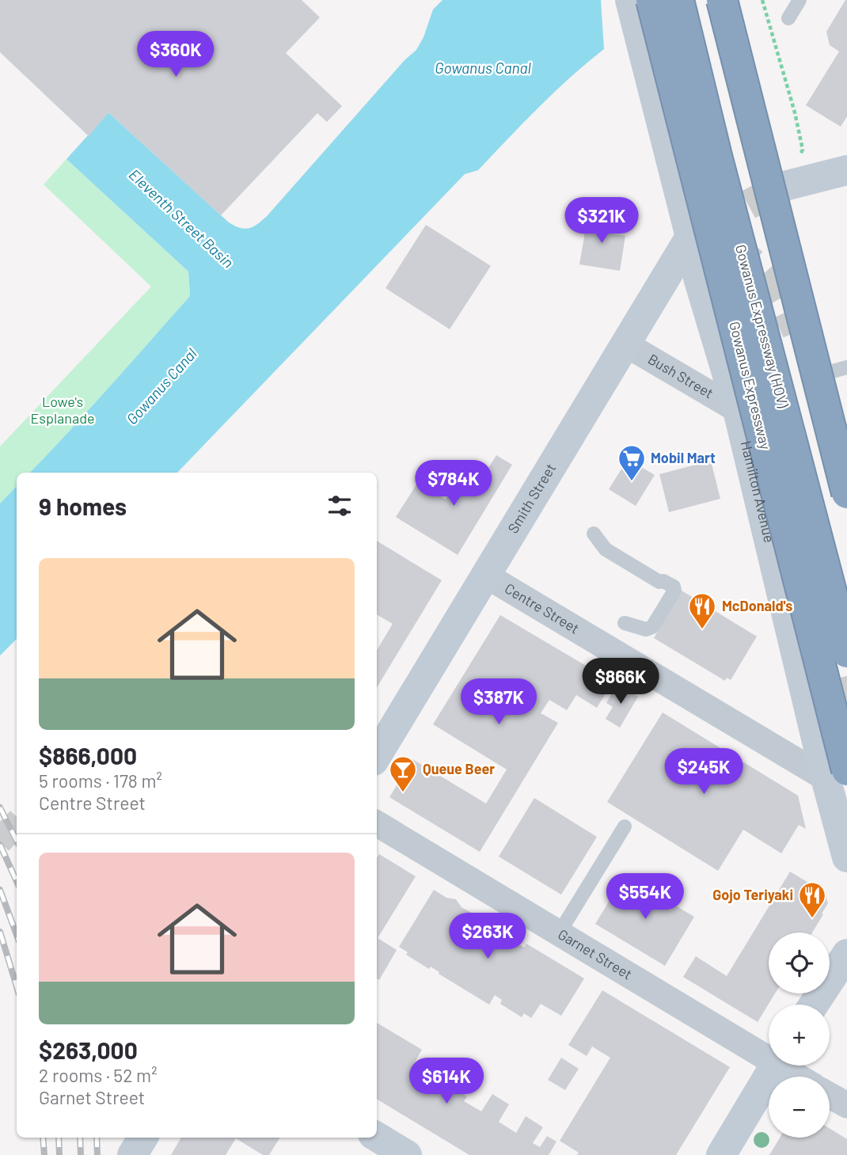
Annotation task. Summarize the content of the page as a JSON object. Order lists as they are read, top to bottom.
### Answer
{
  "streets": {
    "highway": ["Gowanus Expressway (HOV)", "Gowanus Expressway"],
    "main road": ["Hamilton Avenue", "Smith Street"],
    "street": ["Bush Street", "Centre Street", "Garnet Street"]
  },
  "crossings": [
    ["Bush Street", "Hamilton Avenue"],
    ["Bush Street", "Smith Street"],
    ["Gowanus Expressway", "Hamilton Avenue"],
    ["Gowanus Expressway", "Centre Street"],
    ["Hamilton Avenue", "Smith Street"],
    ["Hamilton Avenue", "Centre Street"],
    ["Smith Street", "Centre Street"]
  ],
  "water": ["Gowanus Canal", "Eleventh Street Basin"],
  "parks": ["Lowe's Esplanade"],
  "places": {
    "supermarket": ["Mobil Mart"],
    "restaurant": ["McDonald's", "Gojo Teriyaki"],
    "bar": ["Queue Beer"]
  },
  "page": {
    "price": [
      "$360K",
      "$321K",
      "$784K",
      "$866K",
      "$387K",
      "$245K",
      "$554K",
      "$263K",
      "$614K"
    ],
    "heading": "9 homes",
    "list": [
      {
        "name": "$866,000",
        "note": "5 rooms · 178 m² · Centre Street"
      },
      {
        "name": "$263,000",
        "note": "2 rooms · 52 m² · Garnet Street"
      }
    ],
    "map_buttons": ["+", "−"]
  }
}
